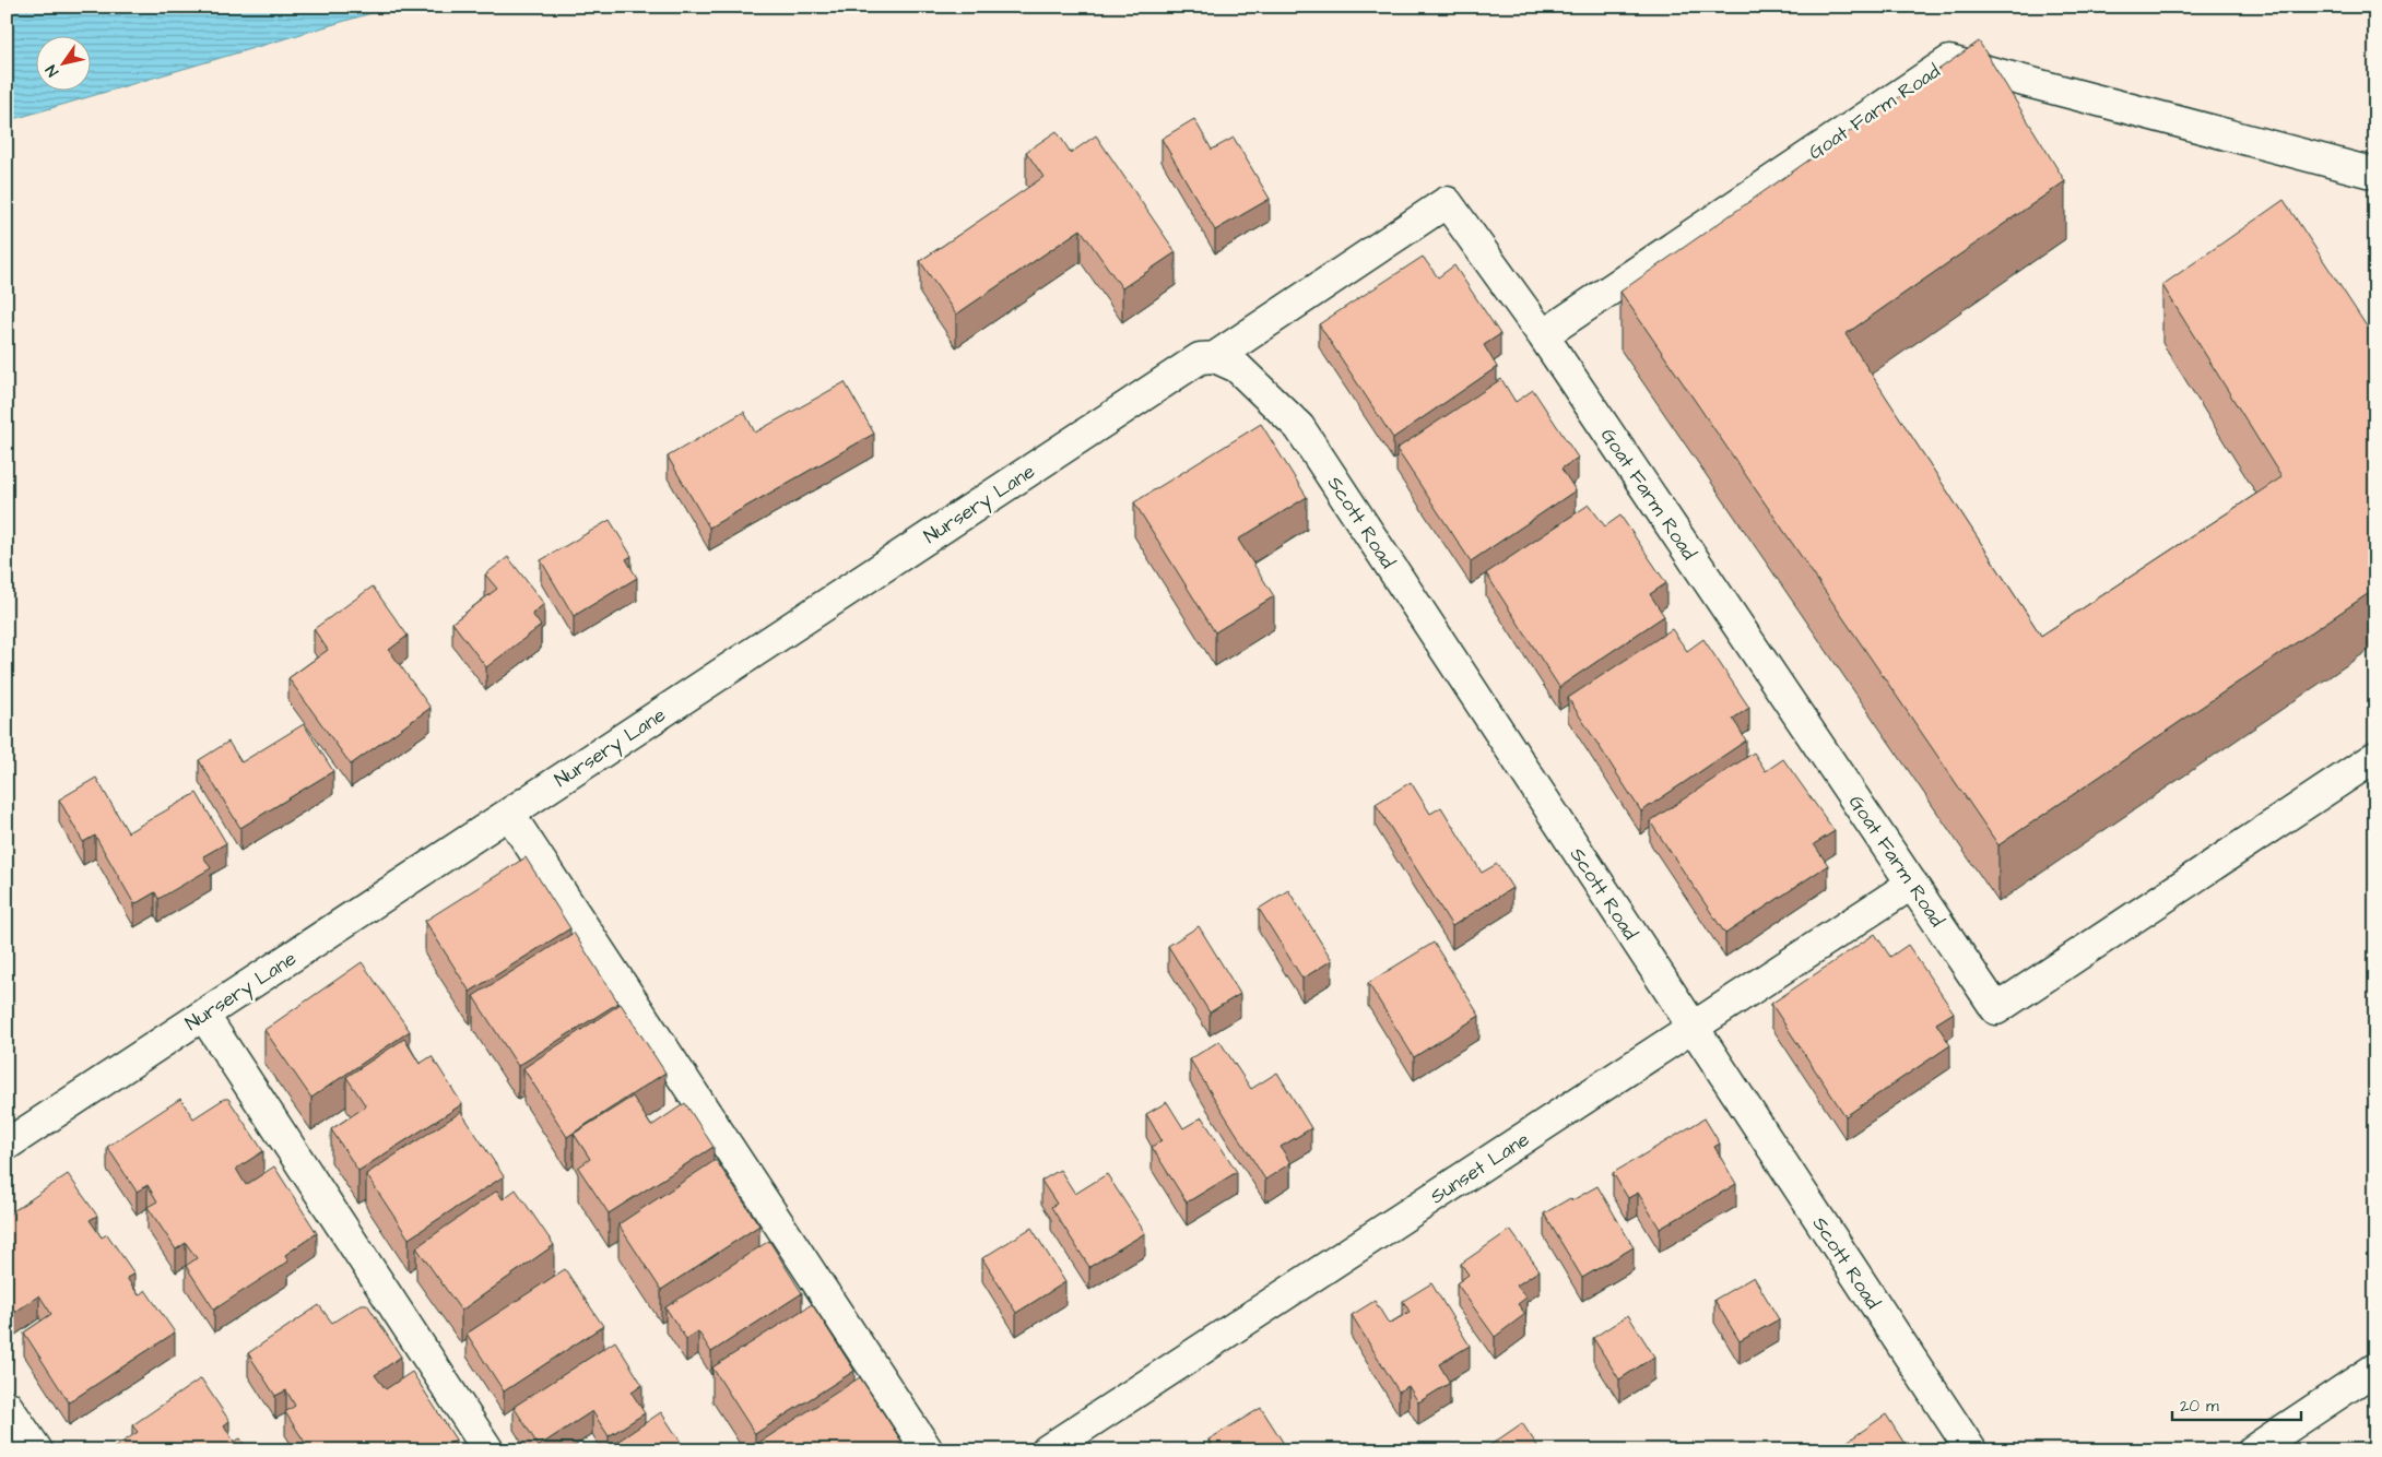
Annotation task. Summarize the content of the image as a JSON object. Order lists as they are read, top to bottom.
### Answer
{
  "streets": {
    "street": [
      "Goat Farm Road",
      "Nursery Lane",
      "Scott Road",
      "Sunset Lane"
    ]
  },
  "crossings": [
    ["Goat Farm Road", "Nursery Lane"],
    ["Goat Farm Road", "Scott Road"],
    ["Goat Farm Road", "Sunset Lane"],
    ["Nursery Lane", "Scott Road"],
    ["Scott Road", "Sunset Lane"]
  ],
  "scale_bar": "20 m",
  "north": "bottom left"
}
